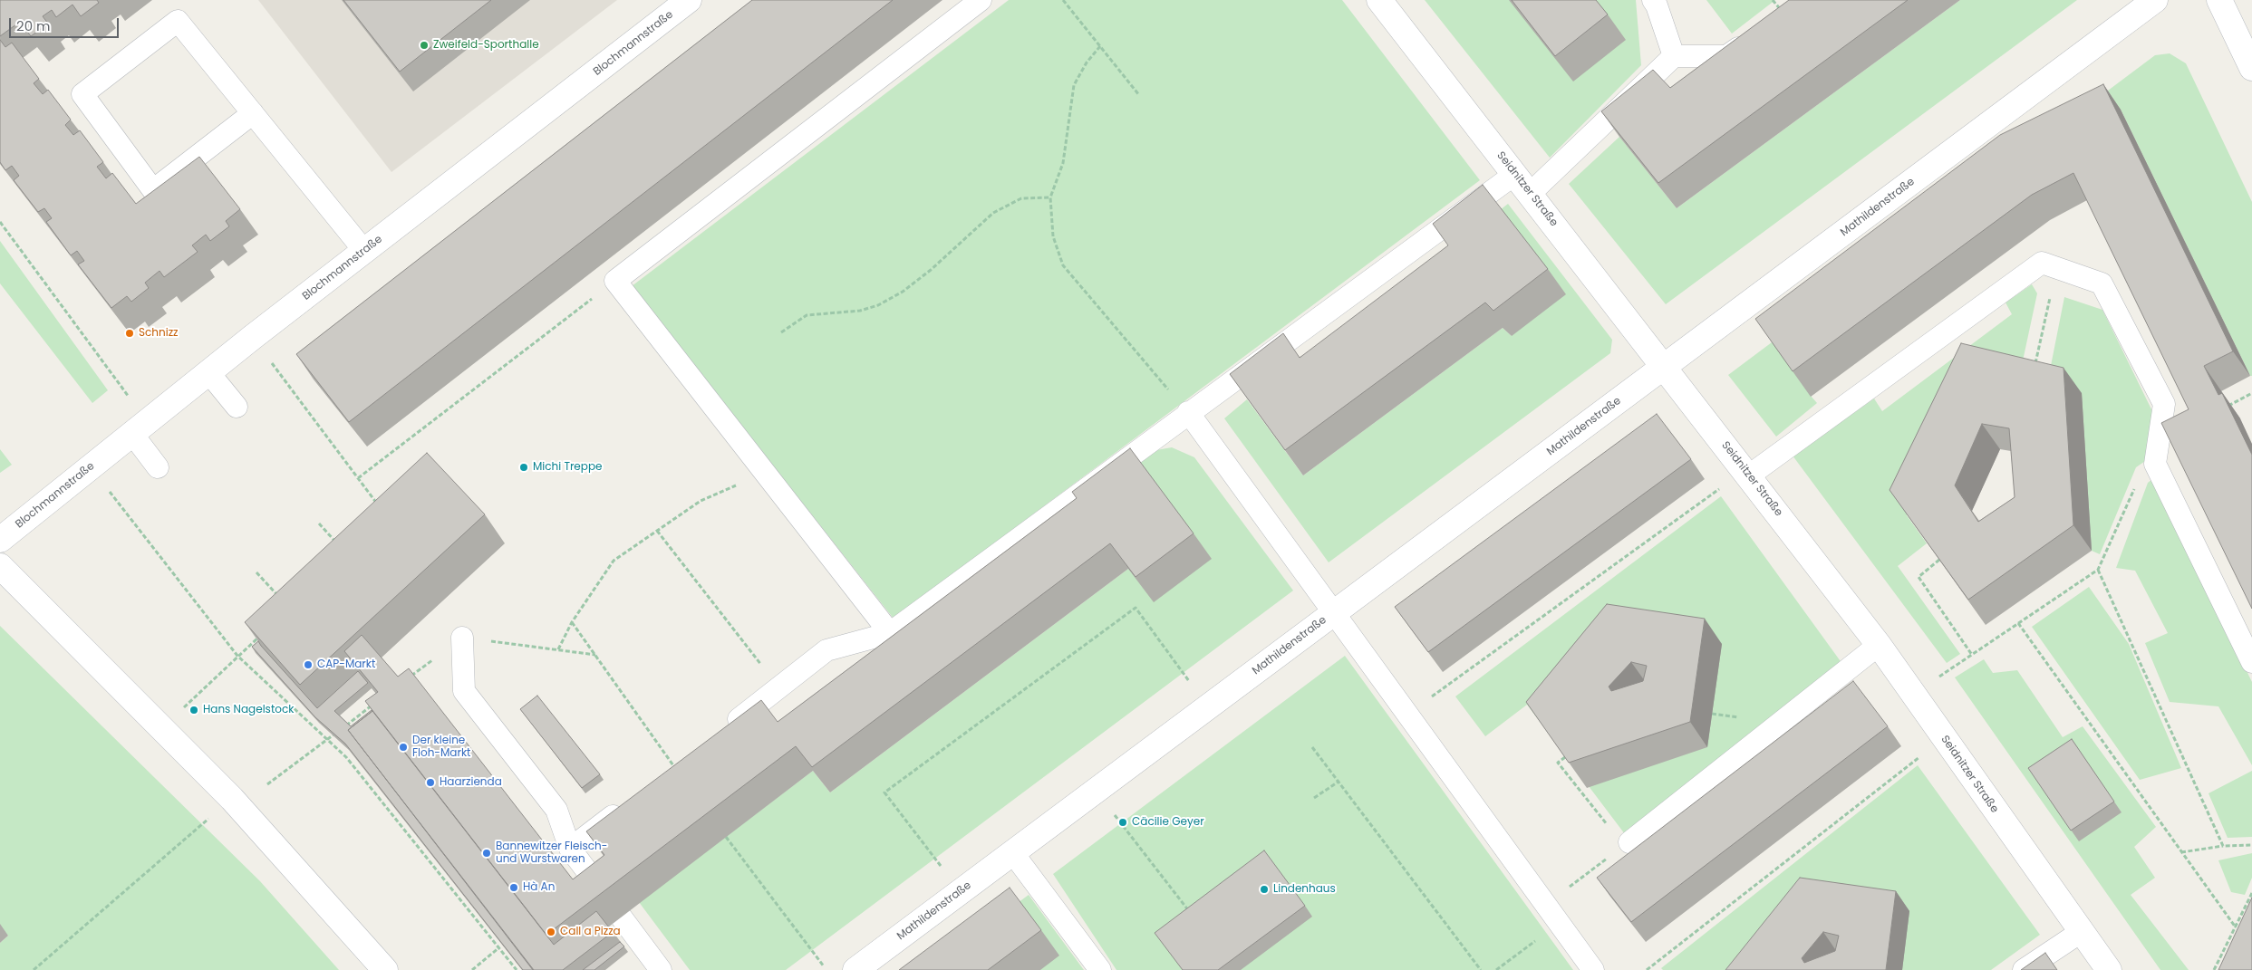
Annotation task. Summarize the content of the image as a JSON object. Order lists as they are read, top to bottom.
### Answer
{
  "streets": {
    "street": ["Blochmannstraße", "Seidnitzer Straße", "Mathildenstraße"]
  },
  "crossings": [
    ["Seidnitzer Straße", "Mathildenstraße"]
  ],
  "places": [
    "Zweifeld-Sporthalle",
    "Schnizz",
    "Michi Treppe",
    "CAP-Markt",
    "Hans Nagelstock",
    "Der kleine Floh-Markt",
    "Haarzienda",
    "Cäcilie Geyer",
    "Bannewitzer Fleisch- und Wurstwaren",
    "Hà An",
    "Lindenhaus",
    "Call a Pizza"
  ],
  "scale_bar": "20 m"
}
